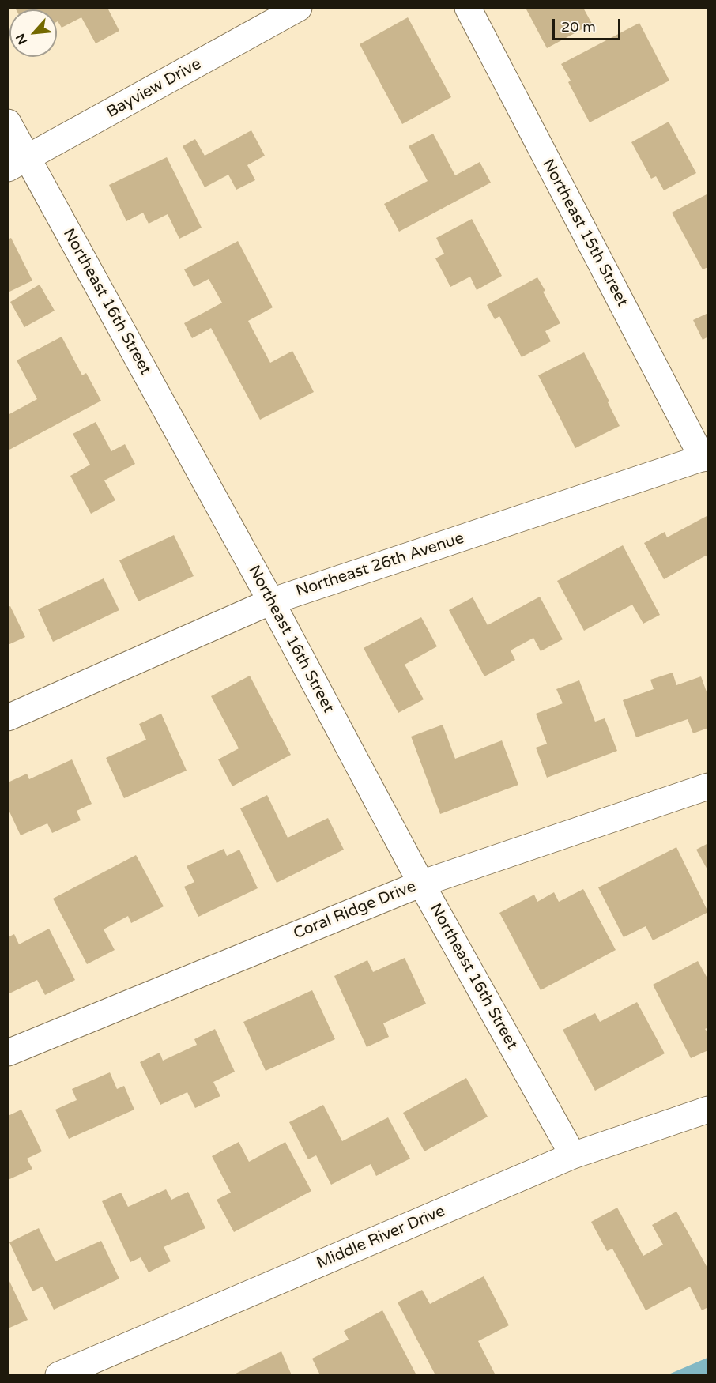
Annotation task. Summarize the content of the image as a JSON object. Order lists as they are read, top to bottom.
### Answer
{
  "streets": {
    "street": [
      "Bayview Drive",
      "Northeast 15th Street",
      "Northeast 16th Street",
      "Northeast 26th Avenue",
      "Coral Ridge Drive",
      "Middle River Drive"
    ]
  },
  "crossings": [
    ["Bayview Drive", "Northeast 16th Street"],
    ["Northeast 15th Street", "Northeast 26th Avenue"],
    ["Northeast 16th Street", "Northeast 26th Avenue"],
    ["Northeast 16th Street", "Coral Ridge Drive"],
    ["Northeast 16th Street", "Middle River Drive"]
  ],
  "scale_bar": "20 m",
  "north": "bottom left"
}
